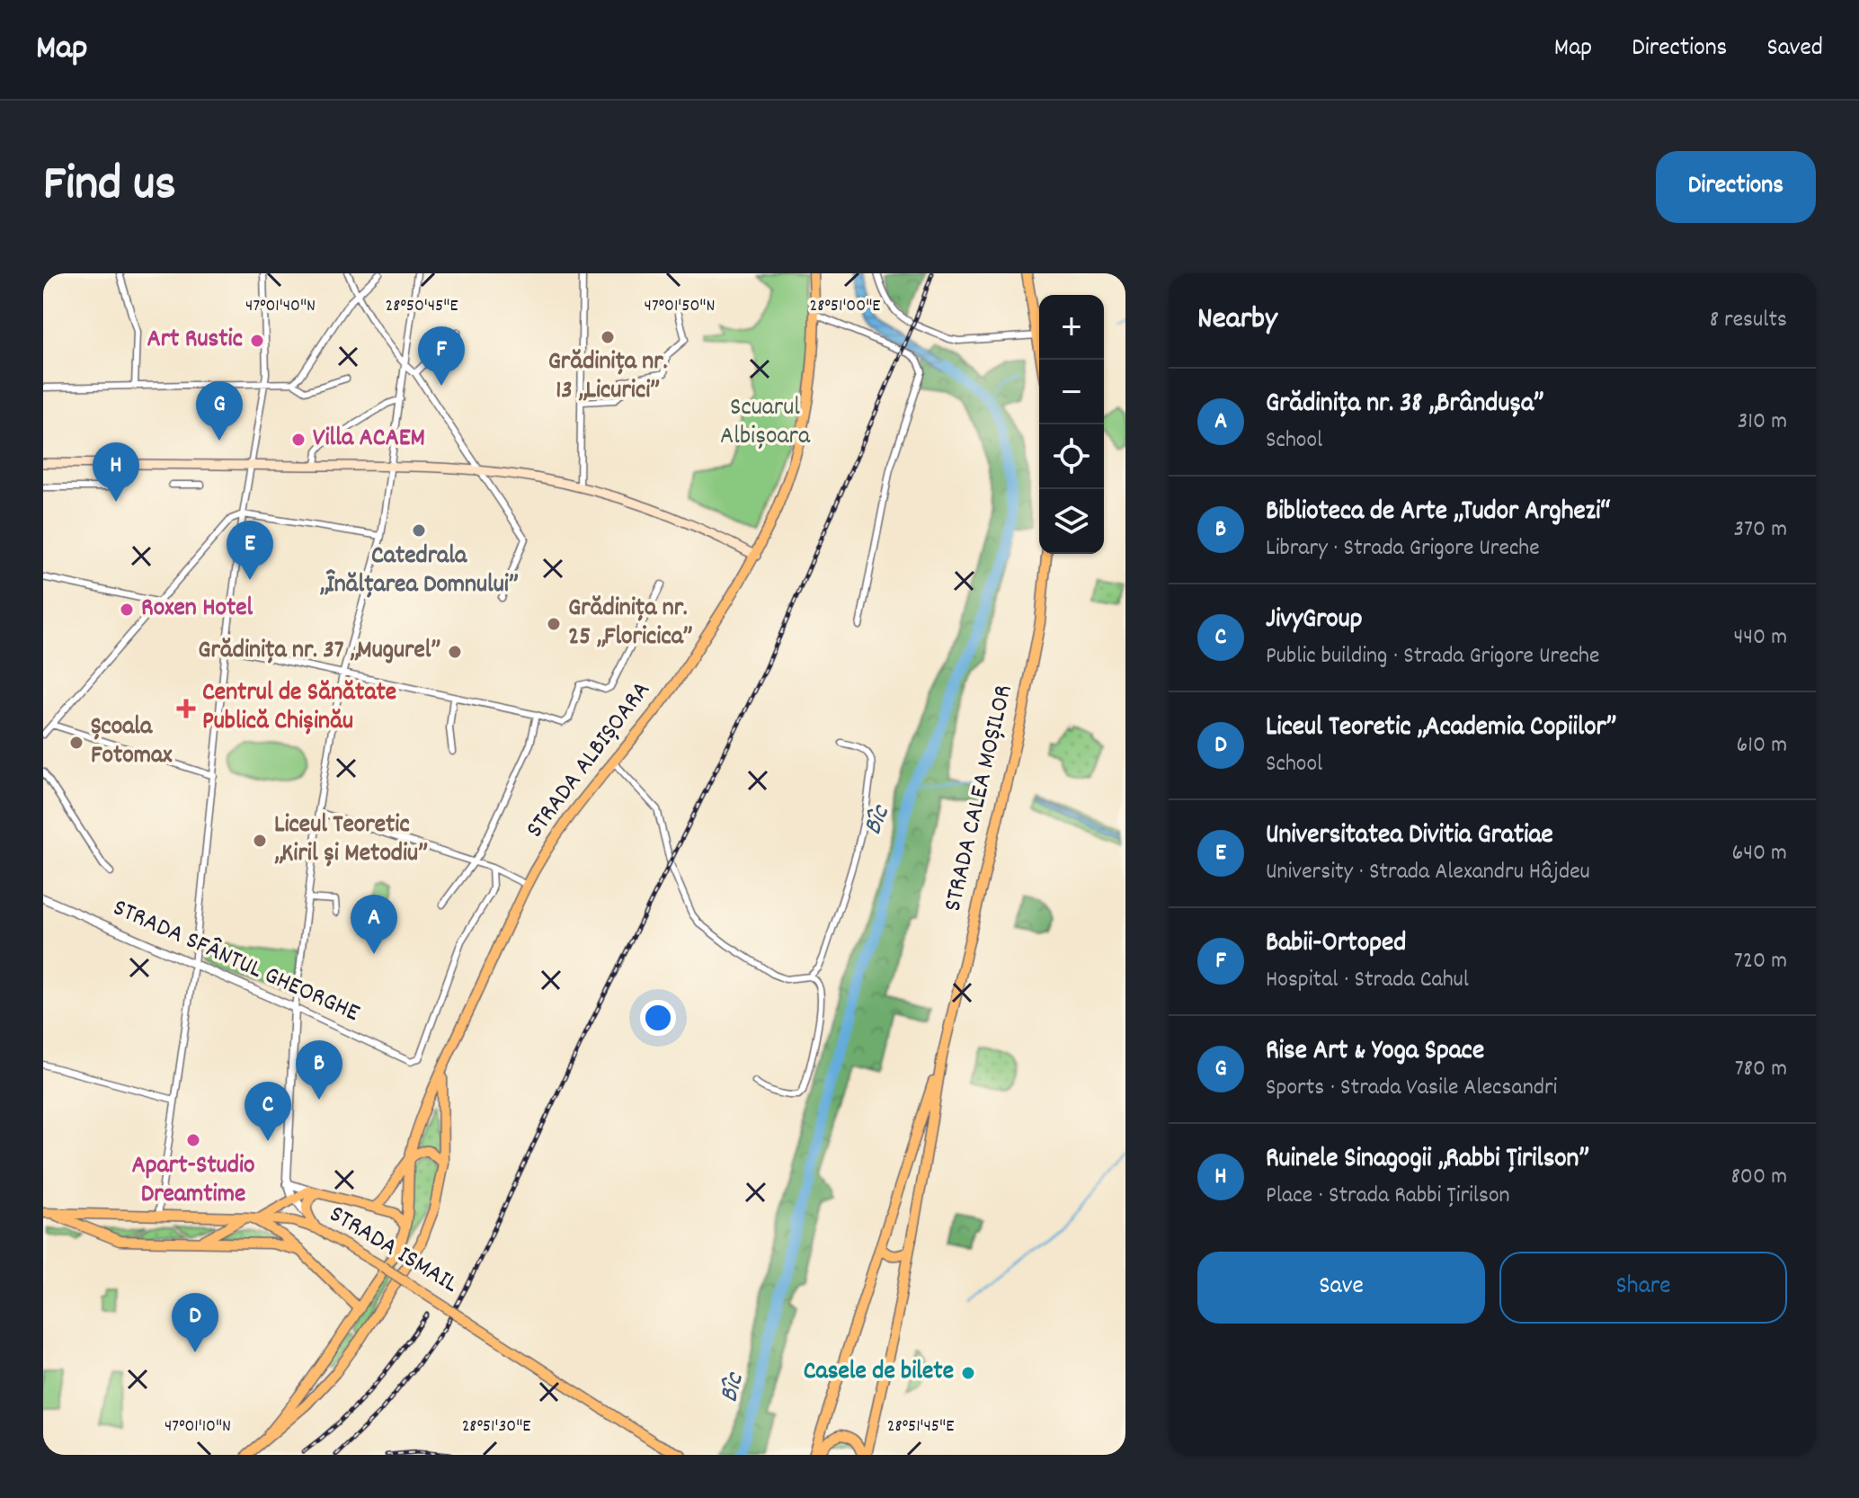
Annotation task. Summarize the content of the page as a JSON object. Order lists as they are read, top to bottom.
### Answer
{
  "streets": {
    "main road": ["STRADA ALBIȘOARA", "STRADA CALEA MOȘILOR", "STRADA ISMAIL"],
    "street": ["STRADA SFÂNTUL GHEORGHE"]
  },
  "water": ["Bîc"],
  "parks": ["Scuarul Albișoara"],
  "places": {
    "other": [
      "Grădinița nr. 13 „Licurici”",
      "Art Rustic",
      "Villa ACAEM",
      "Catedrala „Înălțarea Domnului”",
      "Roxen Hotel",
      "Grădinița nr. 25 „Floricica”",
      "Grădinița nr. 37 „Mugurel”",
      "Școala Fotomax",
      "Liceul Teoretic „Kiril și Metodiu”",
      "Apart-Studio Dreamtime",
      "Casele de bilete"
    ],
    "health": ["Centrul de Sănătate Publică Chișinău"]
  },
  "page": {
    "header": "Map",
    "nav": ["Map", "Directions", "Saved"],
    "title": "Find us",
    "buttons": [
      "Directions",
      ["Save", "Share"]
    ],
    "heading": ["Nearby", "8 results"],
    "map_buttons": ["+", "−"],
    "pins": [
      "F",
      "G",
      "H",
      "E",
      "A",
      "B",
      "C",
      "D"
    ],
    "list": [
      {
        "mark": "A",
        "name": "Grădinița nr. 38 „Brândușa”",
        "note": "School",
        "value": "310 m"
      },
      {
        "mark": "B",
        "name": "Biblioteca de Arte „Tudor Arghezi“",
        "note": "Library · Strada Grigore Ureche",
        "value": "370 m"
      },
      {
        "mark": "C",
        "name": "JivyGroup",
        "note": "Public building · Strada Grigore Ureche",
        "value": "440 m"
      },
      {
        "mark": "D",
        "name": "Liceul Teoretic „Academia Copiilor”",
        "note": "School",
        "value": "610 m"
      },
      {
        "mark": "E",
        "name": "Universitatea Divitia Gratiae",
        "note": "University · Strada Alexandru Hâjdeu",
        "value": "640 m"
      },
      {
        "mark": "F",
        "name": "Babii-Ortoped",
        "note": "Hospital · Strada Cahul",
        "value": "720 m"
      },
      {
        "mark": "G",
        "name": "Rise Art & Yoga Space",
        "note": "Sports · Strada Vasile Alecsandri",
        "value": "780 m"
      },
      {
        "mark": "H",
        "name": "Ruinele Sinagogii „Rabbi Țirilson”",
        "note": "Place · Strada Rabbi Țirilson",
        "value": "800 m"
      }
    ]
  },
  "coordinates": [
    "28°50'45\"E",
    "28°51'00\"E",
    "47°01'40\"N",
    "47°01'50\"N",
    "47°01'10\"N",
    "28°51'30\"E",
    "28°51'45\"E"
  ]
}
